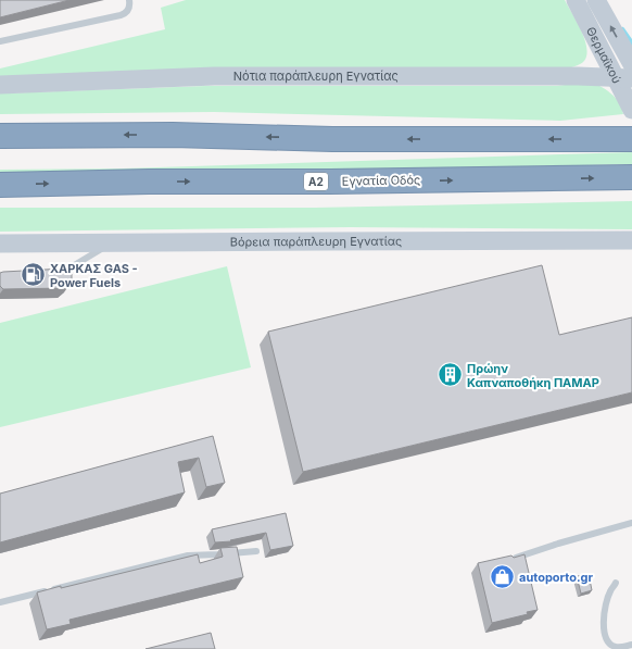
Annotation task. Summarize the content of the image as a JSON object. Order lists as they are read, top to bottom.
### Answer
{
  "streets": {
    "highway": ["Εγνατία Οδός", "Α2"],
    "street": ["Θερμαϊκού", "Νότια παράπλευρη Εγνατίας", "Βόρεια παράπλευρη Εγνατίας"]
  },
  "crossings": [
    ["Θερμαϊκού", "Νότια παράπλευρη Εγνατίας"]
  ],
  "places": {
    "fuel station": ["ΧΑΡΚΑΣ GAS - Power Fuels"],
    "building": ["Πρώην Καπναποθήκη ΠΑΜΑΡ"],
    "shop": ["autoporto.gr"]
  }
}
